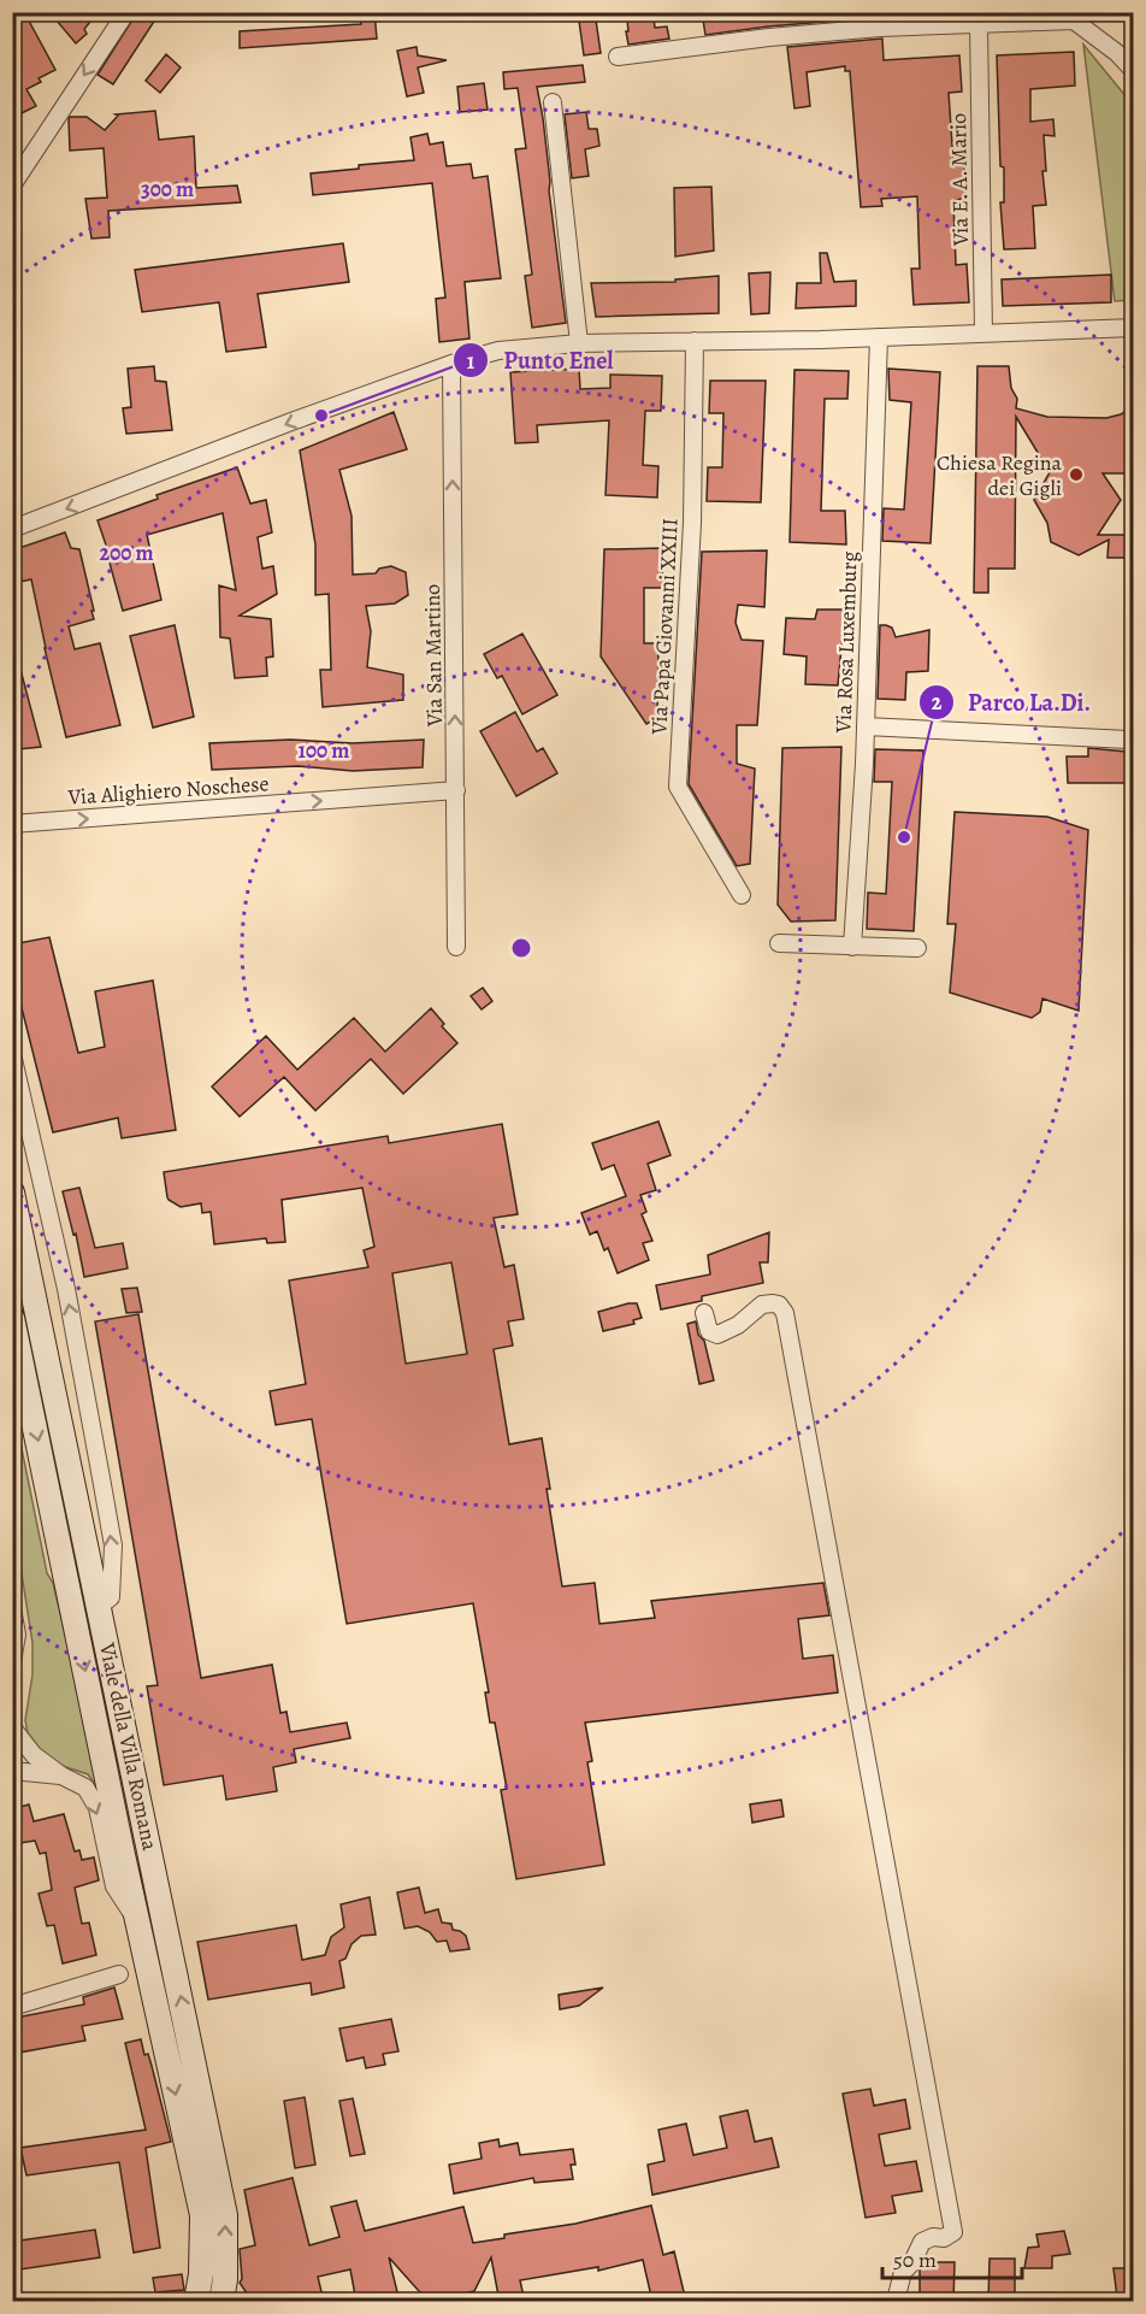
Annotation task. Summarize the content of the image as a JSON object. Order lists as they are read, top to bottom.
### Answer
{
  "streets": {
    "main road": ["Viale della Villa Romana"],
    "street": [
      "Via E. A. Mario",
      "Via Papa Giovanni XXIII",
      "Via Rosa Luxemburg",
      "Via San Martino",
      "Via Alighiero Noschese"
    ]
  },
  "crossings": [
    ["Via San Martino", "Via Alighiero Noschese"]
  ],
  "one_way": ["Via San Martino", "Via Alighiero Noschese"],
  "places": ["Punto Enel", "Chiesa Regina dei Gigli", "Parco La.Di."],
  "scale_bar": "50 m",
  "rings": ["300 m", "200 m", "100 m"]
}
